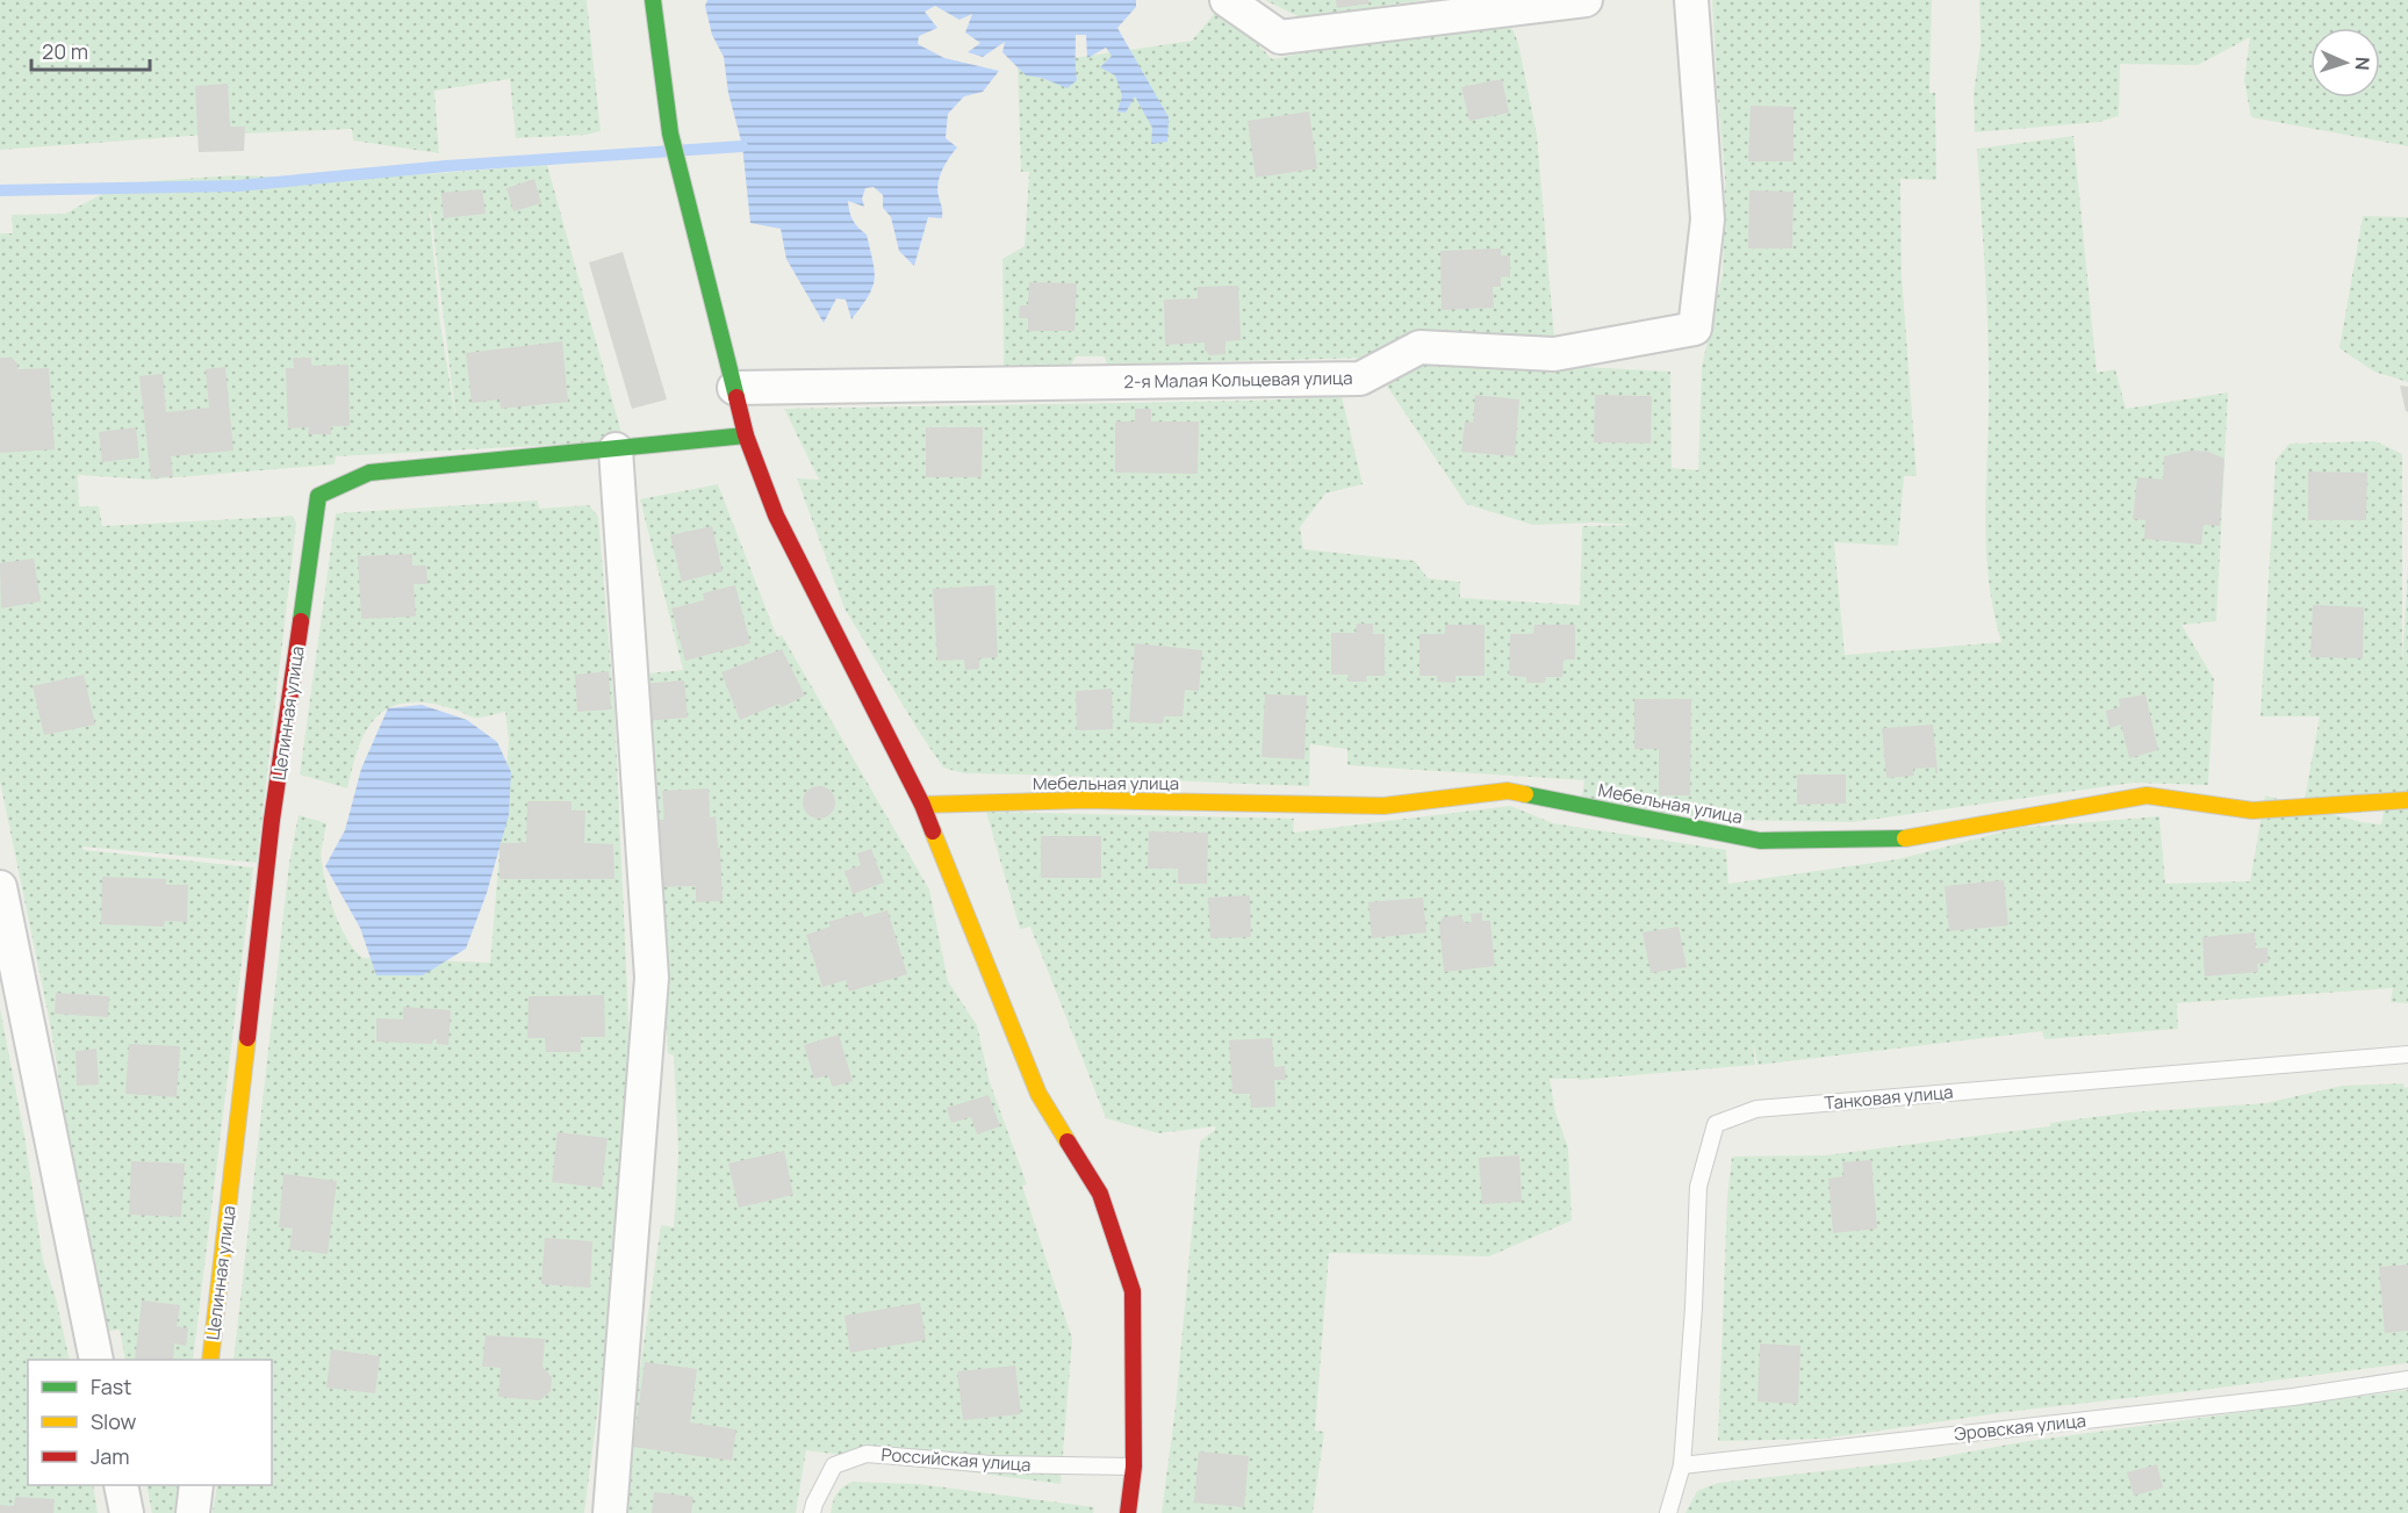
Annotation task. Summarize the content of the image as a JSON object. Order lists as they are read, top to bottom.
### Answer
{
  "streets": {
    "street": ["2-я Малая Кольцевая улица", "Целинная улица", "Мебельная улица"],
    "lane": ["Танковая улица", "Эровская улица", "Российская улица"]
  },
  "crossings": [
    ["Танковая улица", "Эровская улица"]
  ],
  "legend": ["Fast", "Slow", "Jam"],
  "scale_bar": "20 m",
  "north": "right"
}
